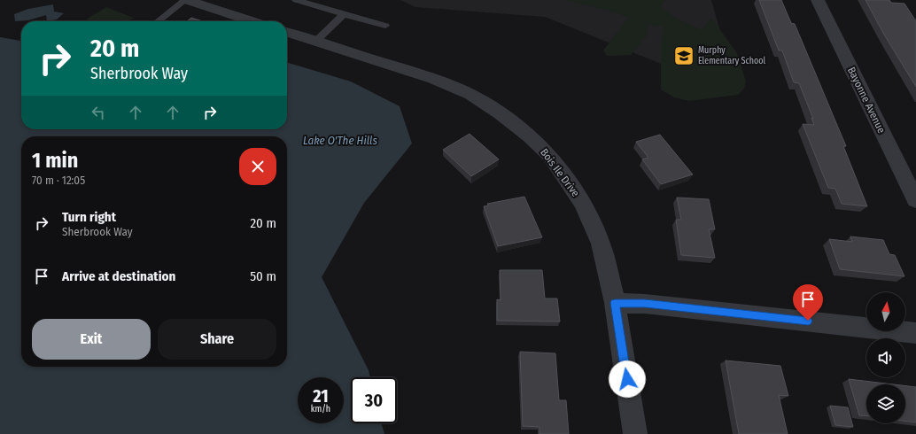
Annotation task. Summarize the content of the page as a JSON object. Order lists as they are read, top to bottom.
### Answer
{
  "streets": {
    "street": ["Bayonne Avenue", "Bois Ile Drive"]
  },
  "water": ["Lake O'The Hills"],
  "places": {
    "school or university": ["Murphy Elementary School"]
  },
  "north": "top",
  "page": {
    "turn": ["20 m", "Sherbrook Way"],
    "heading": ["1 min", "70 m · 12:05"],
    "list": [
      {
        "name": "Turn right",
        "note": "Sherbrook Way",
        "value": "20 m"
      },
      {
        "name": "Arrive at destination",
        "value": "50 m"
      }
    ],
    "buttons": ["Exit", "Share"],
    "speed": "21 km/h",
    "limit": "30"
  }
}
